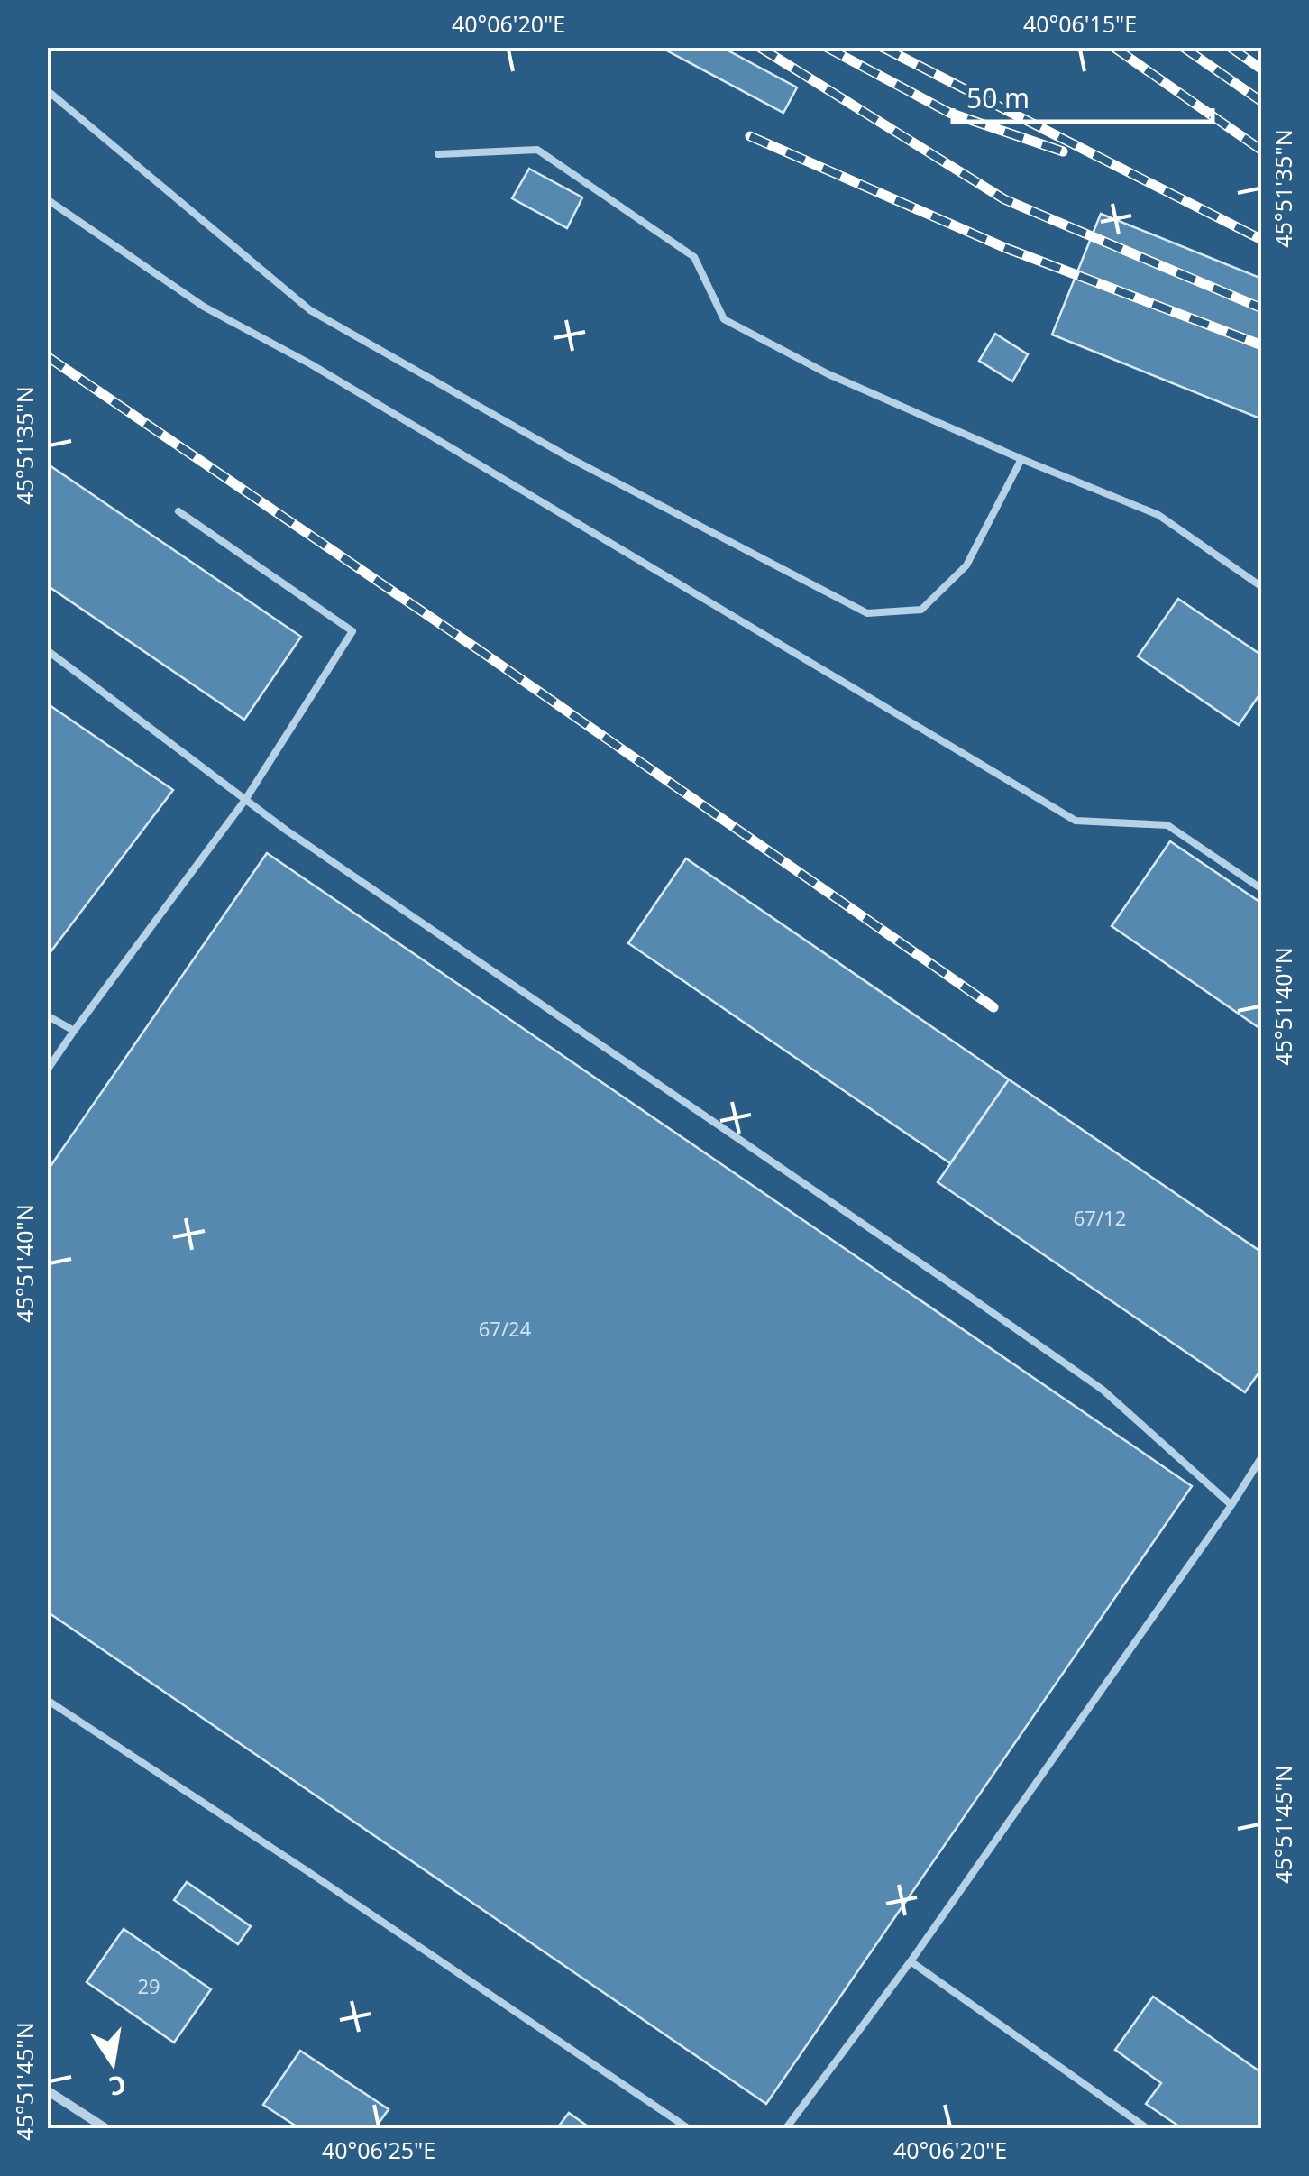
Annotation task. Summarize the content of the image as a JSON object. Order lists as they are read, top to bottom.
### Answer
{
  "house_numbers": ["67/12", "67/24", "29"],
  "scale_bar": "50 m",
  "north": "bottom",
  "coordinates": [
    "40°06'20\"E",
    "40°06'15\"E",
    "45°51'35\"N",
    "45°51'40\"N",
    "45°51'45\"N",
    "40°06'25\"E"
  ]
}
